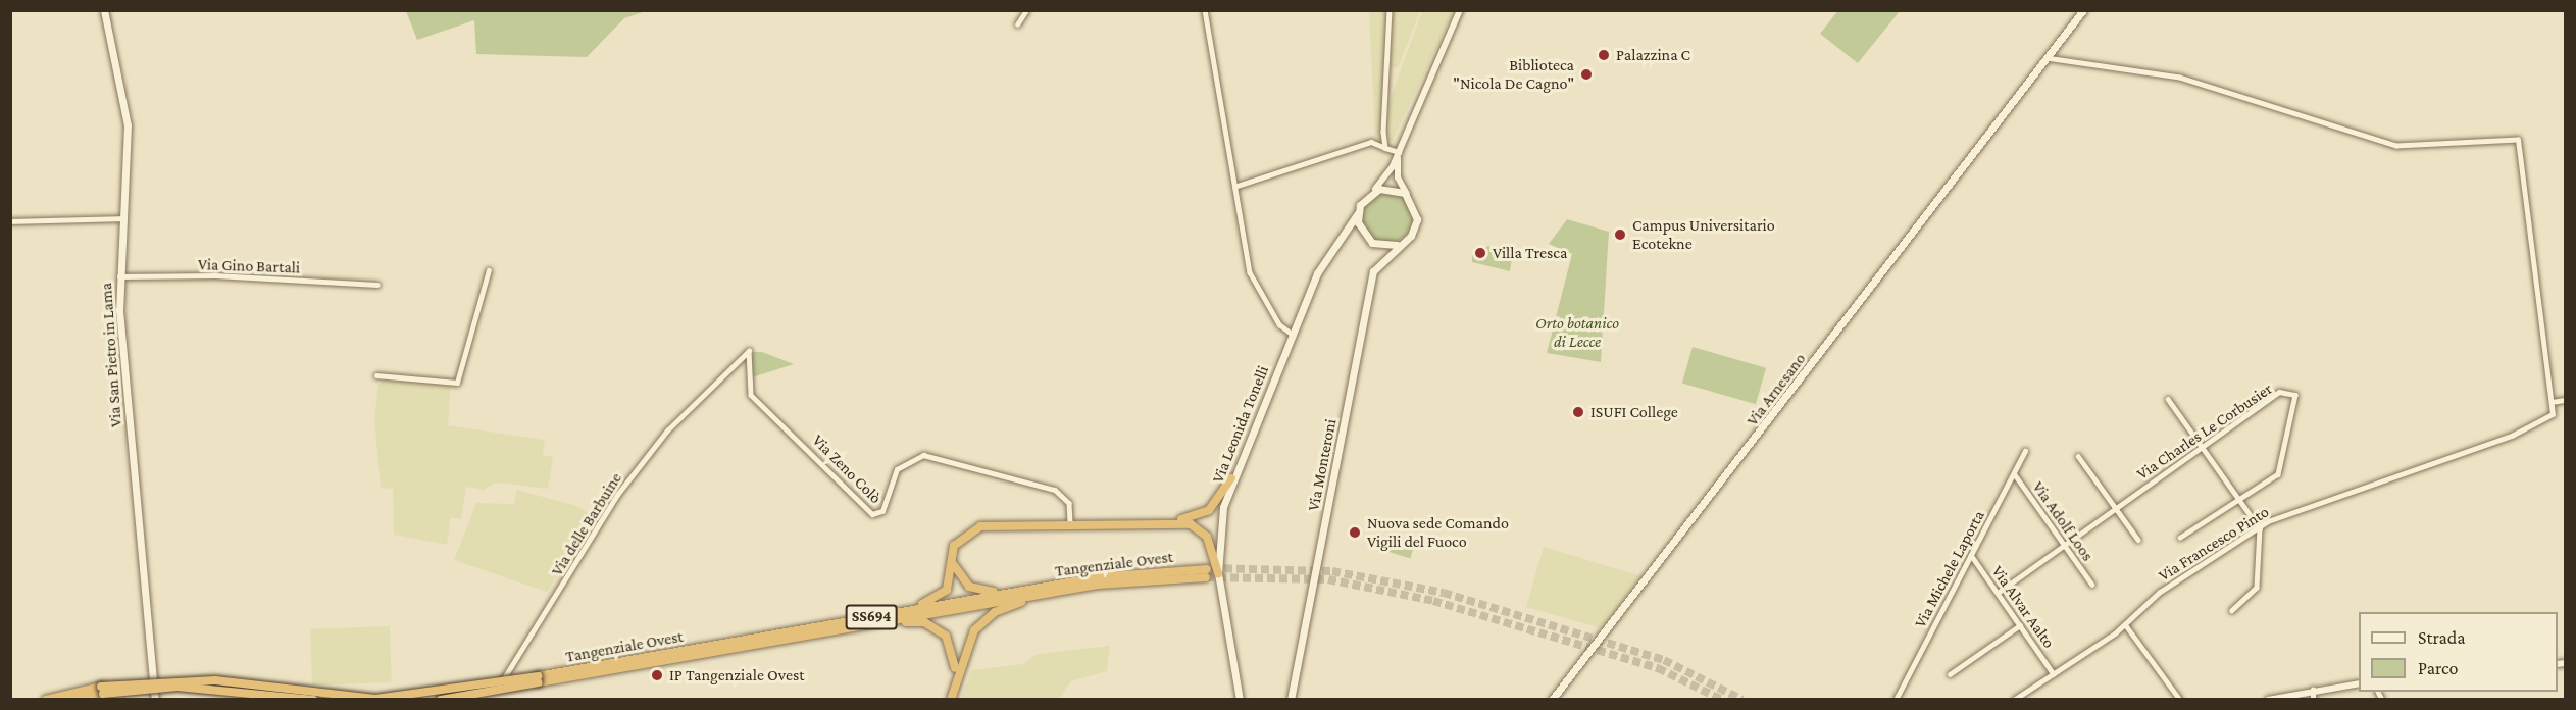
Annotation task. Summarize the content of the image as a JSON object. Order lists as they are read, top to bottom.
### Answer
{
  "streets": {
    "highway": ["Tangenziale Ovest", "SS694"],
    "main road": [
      "Via San Pietro in Lama",
      "Via Arnesano",
      "Via Leonida Tonelli",
      "Via Monteroni"
    ],
    "street": [
      "Via Gino Bartali",
      "Via Charles Le Corbusier",
      "Via Zeno Colò",
      "Via Adolf Loos",
      "Via delle Barbuine",
      "Via Francesco Pinto",
      "Via Michele Laporta",
      "Via Alvar Aalto"
    ]
  },
  "crossings": [
    ["Via Gino Bartali", "Via San Pietro in Lama"],
    ["Via Leonida Tonelli", "Via Monteroni"],
    ["Via Charles Le Corbusier", "Via Adolf Loos"],
    ["Via Charles Le Corbusier", "Via Alvar Aalto"],
    ["Via Zeno Colò", "Via delle Barbuine"],
    ["Via Adolf Loos", "Via Michele Laporta"],
    ["Via Francesco Pinto", "Via Alvar Aalto"],
    ["Via Michele Laporta", "Via Alvar Aalto"]
  ],
  "parks": ["Orto botanico di Lecce"],
  "places": [
    "Palazzina C",
    "Biblioteca \"Nicola De Cagno\"",
    "Campus Universitario Ecotekne",
    "Villa Tresca",
    "ISUFI College",
    "Nuova sede Comando Vigili del Fuoco",
    "IP Tangenziale Ovest"
  ],
  "legend": ["Strada", "Parco"]
}
